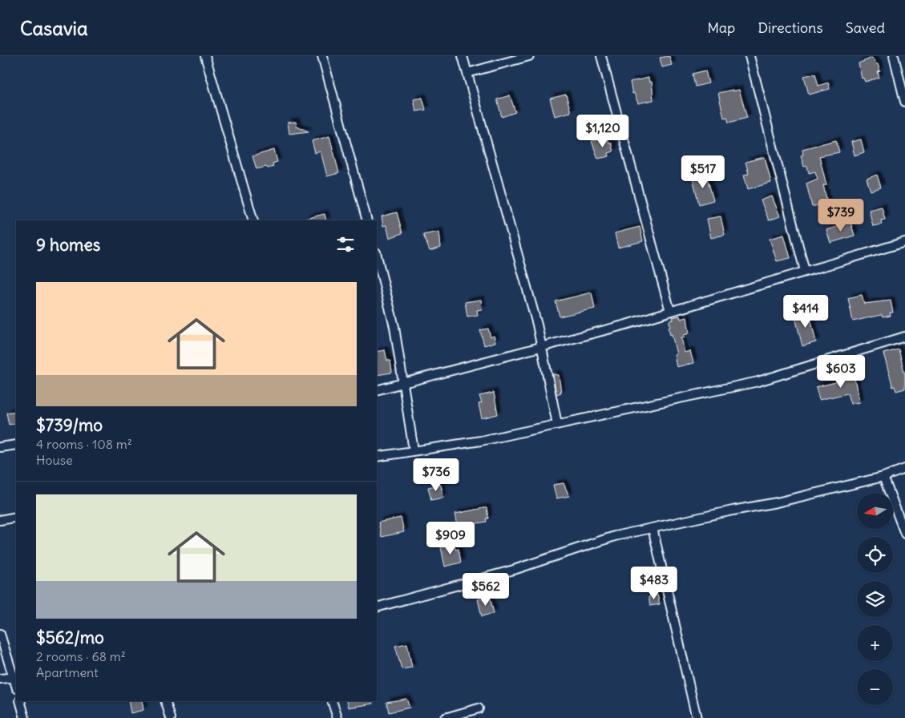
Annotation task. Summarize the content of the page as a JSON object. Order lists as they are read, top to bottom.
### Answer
{
  "north": "left",
  "page": {
    "header": "Casavia",
    "nav": ["Map", "Directions", "Saved"],
    "price": [
      "$1,120",
      "$517",
      "$739",
      "$414",
      "$603",
      "$736",
      "$909",
      "$483",
      "$562"
    ],
    "heading": "9 homes",
    "list": [
      {
        "name": "$739/mo",
        "note": "4 rooms · 108 m² · House"
      },
      {
        "name": "$562/mo",
        "note": "2 rooms · 68 m² · Apartment"
      }
    ],
    "map_buttons": ["+", "−"]
  }
}
